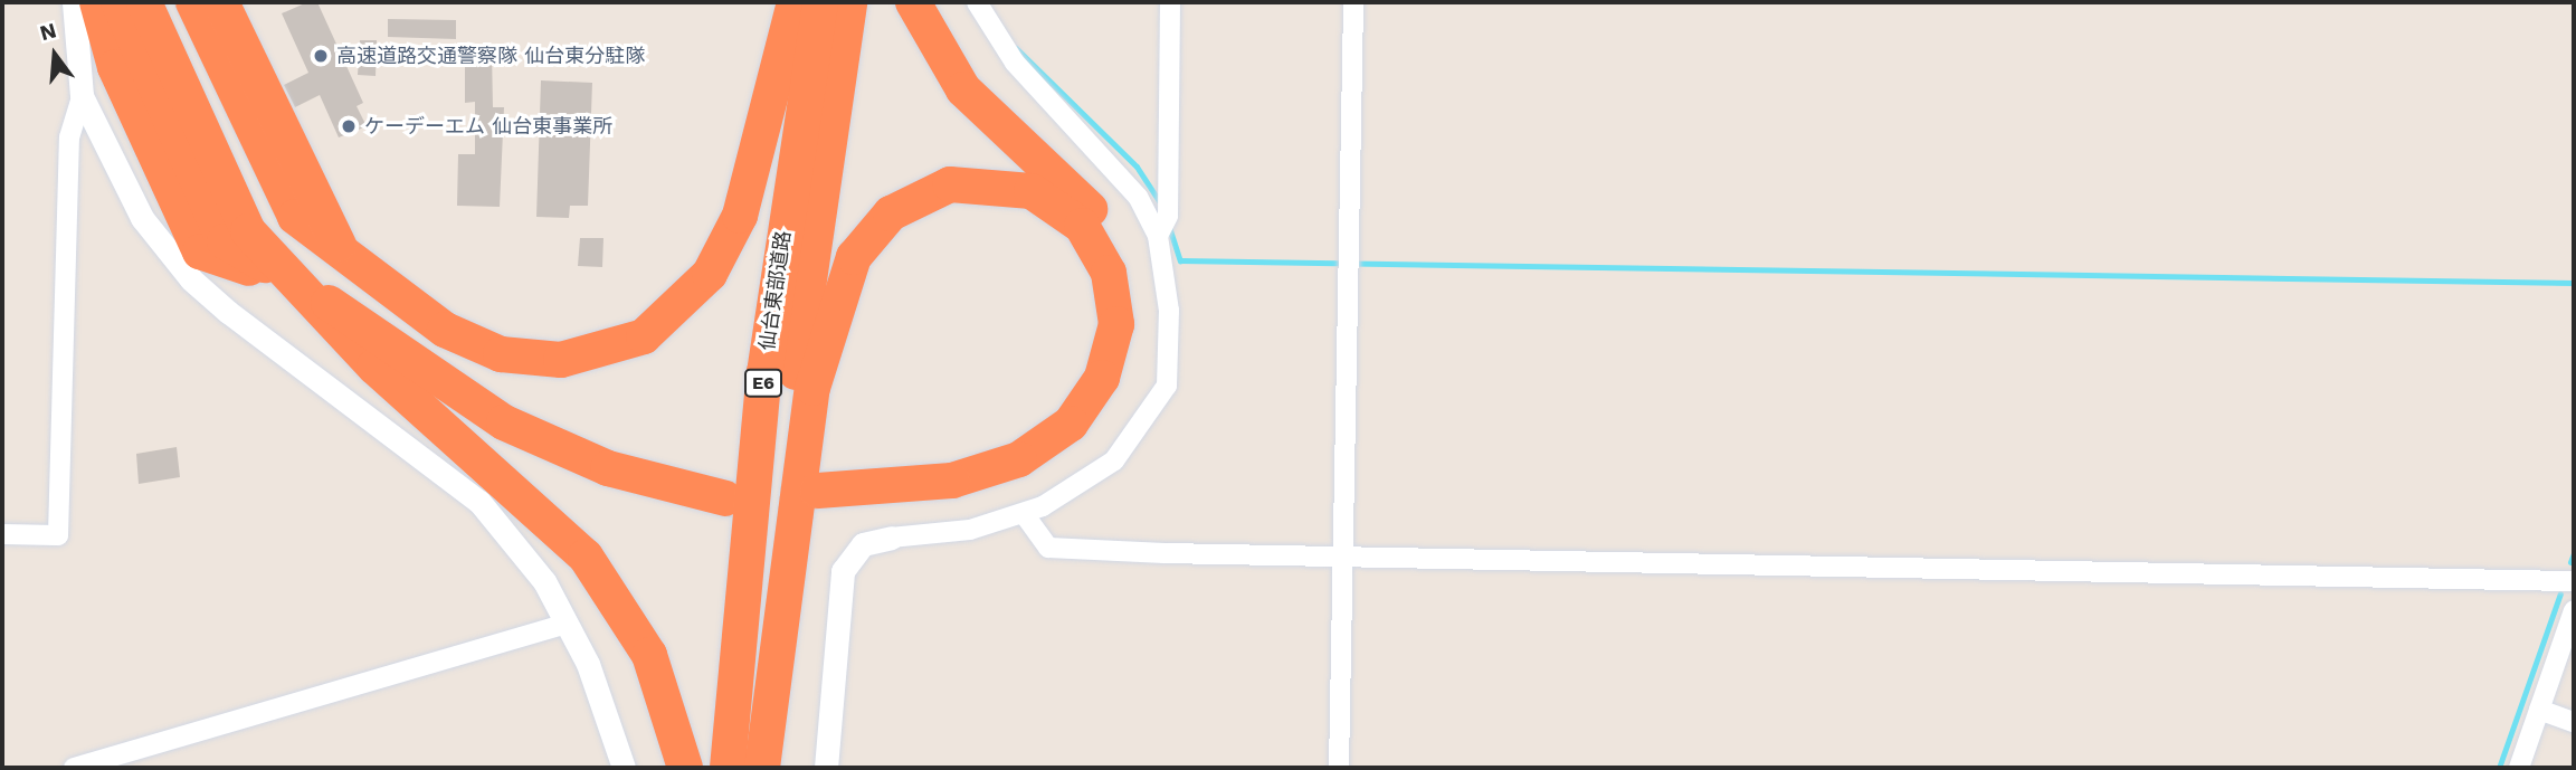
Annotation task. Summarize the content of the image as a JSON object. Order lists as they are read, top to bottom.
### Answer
{
  "streets": {
    "highway": ["仙台東部道路", "E6"]
  },
  "places": ["高速道路交通警察隊 仙台東分駐隊", "ケーデーエム 仙台東事業所"],
  "north": "top"
}
